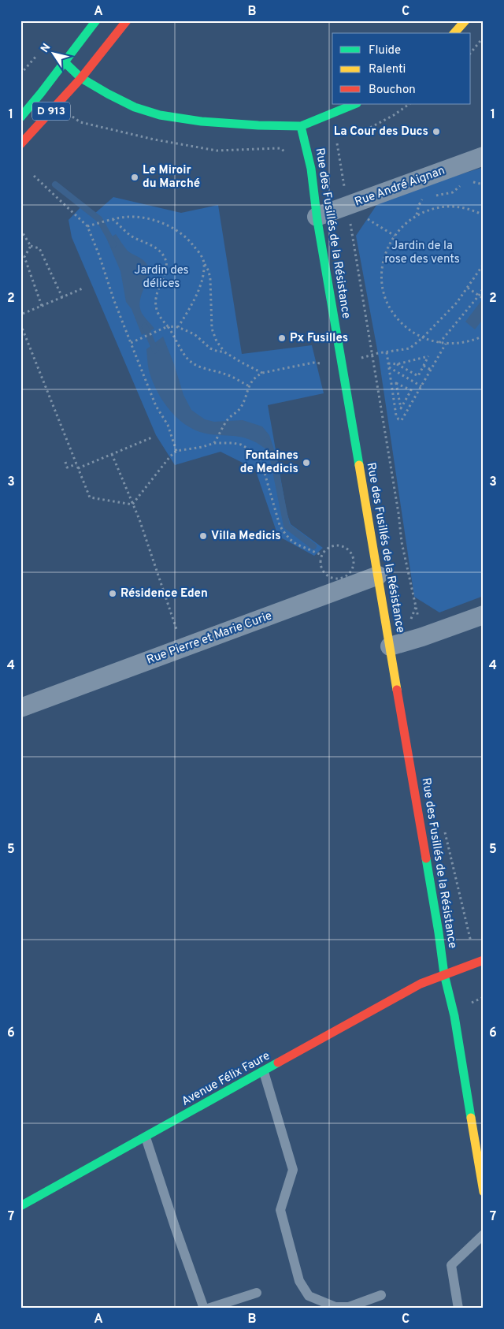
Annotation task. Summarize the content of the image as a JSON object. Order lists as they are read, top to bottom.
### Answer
{
  "streets": {
    "main road": ["D 913", "Rue des Fusillés de la Résistance", "Avenue Félix Faure"],
    "street": ["Rue André Aignan", "Rue Pierre et Marie Curie"]
  },
  "crossings": [
    ["Rue André Aignan", "Rue des Fusillés de la Résistance"],
    ["Rue des Fusillés de la Résistance", "Rue Pierre et Marie Curie"],
    ["Rue des Fusillés de la Résistance", "Avenue Félix Faure"]
  ],
  "parks": ["Jardin de la rose des vents", "Jardin des délices"],
  "places": [
    "La Cour des Ducs",
    "Le Miroir du Marché",
    "Px Fusilles",
    "Fontaines de Medicis",
    "Villa Medicis",
    "Résidence Eden"
  ],
  "legend": ["Fluide", "Ralenti", "Bouchon"],
  "north": "top left",
  "grid": {
    "columns": ["A", "B", "C"],
    "rows": [
      "1",
      "2",
      "3",
      "4",
      "5",
      "6",
      "7"
    ]
  }
}
